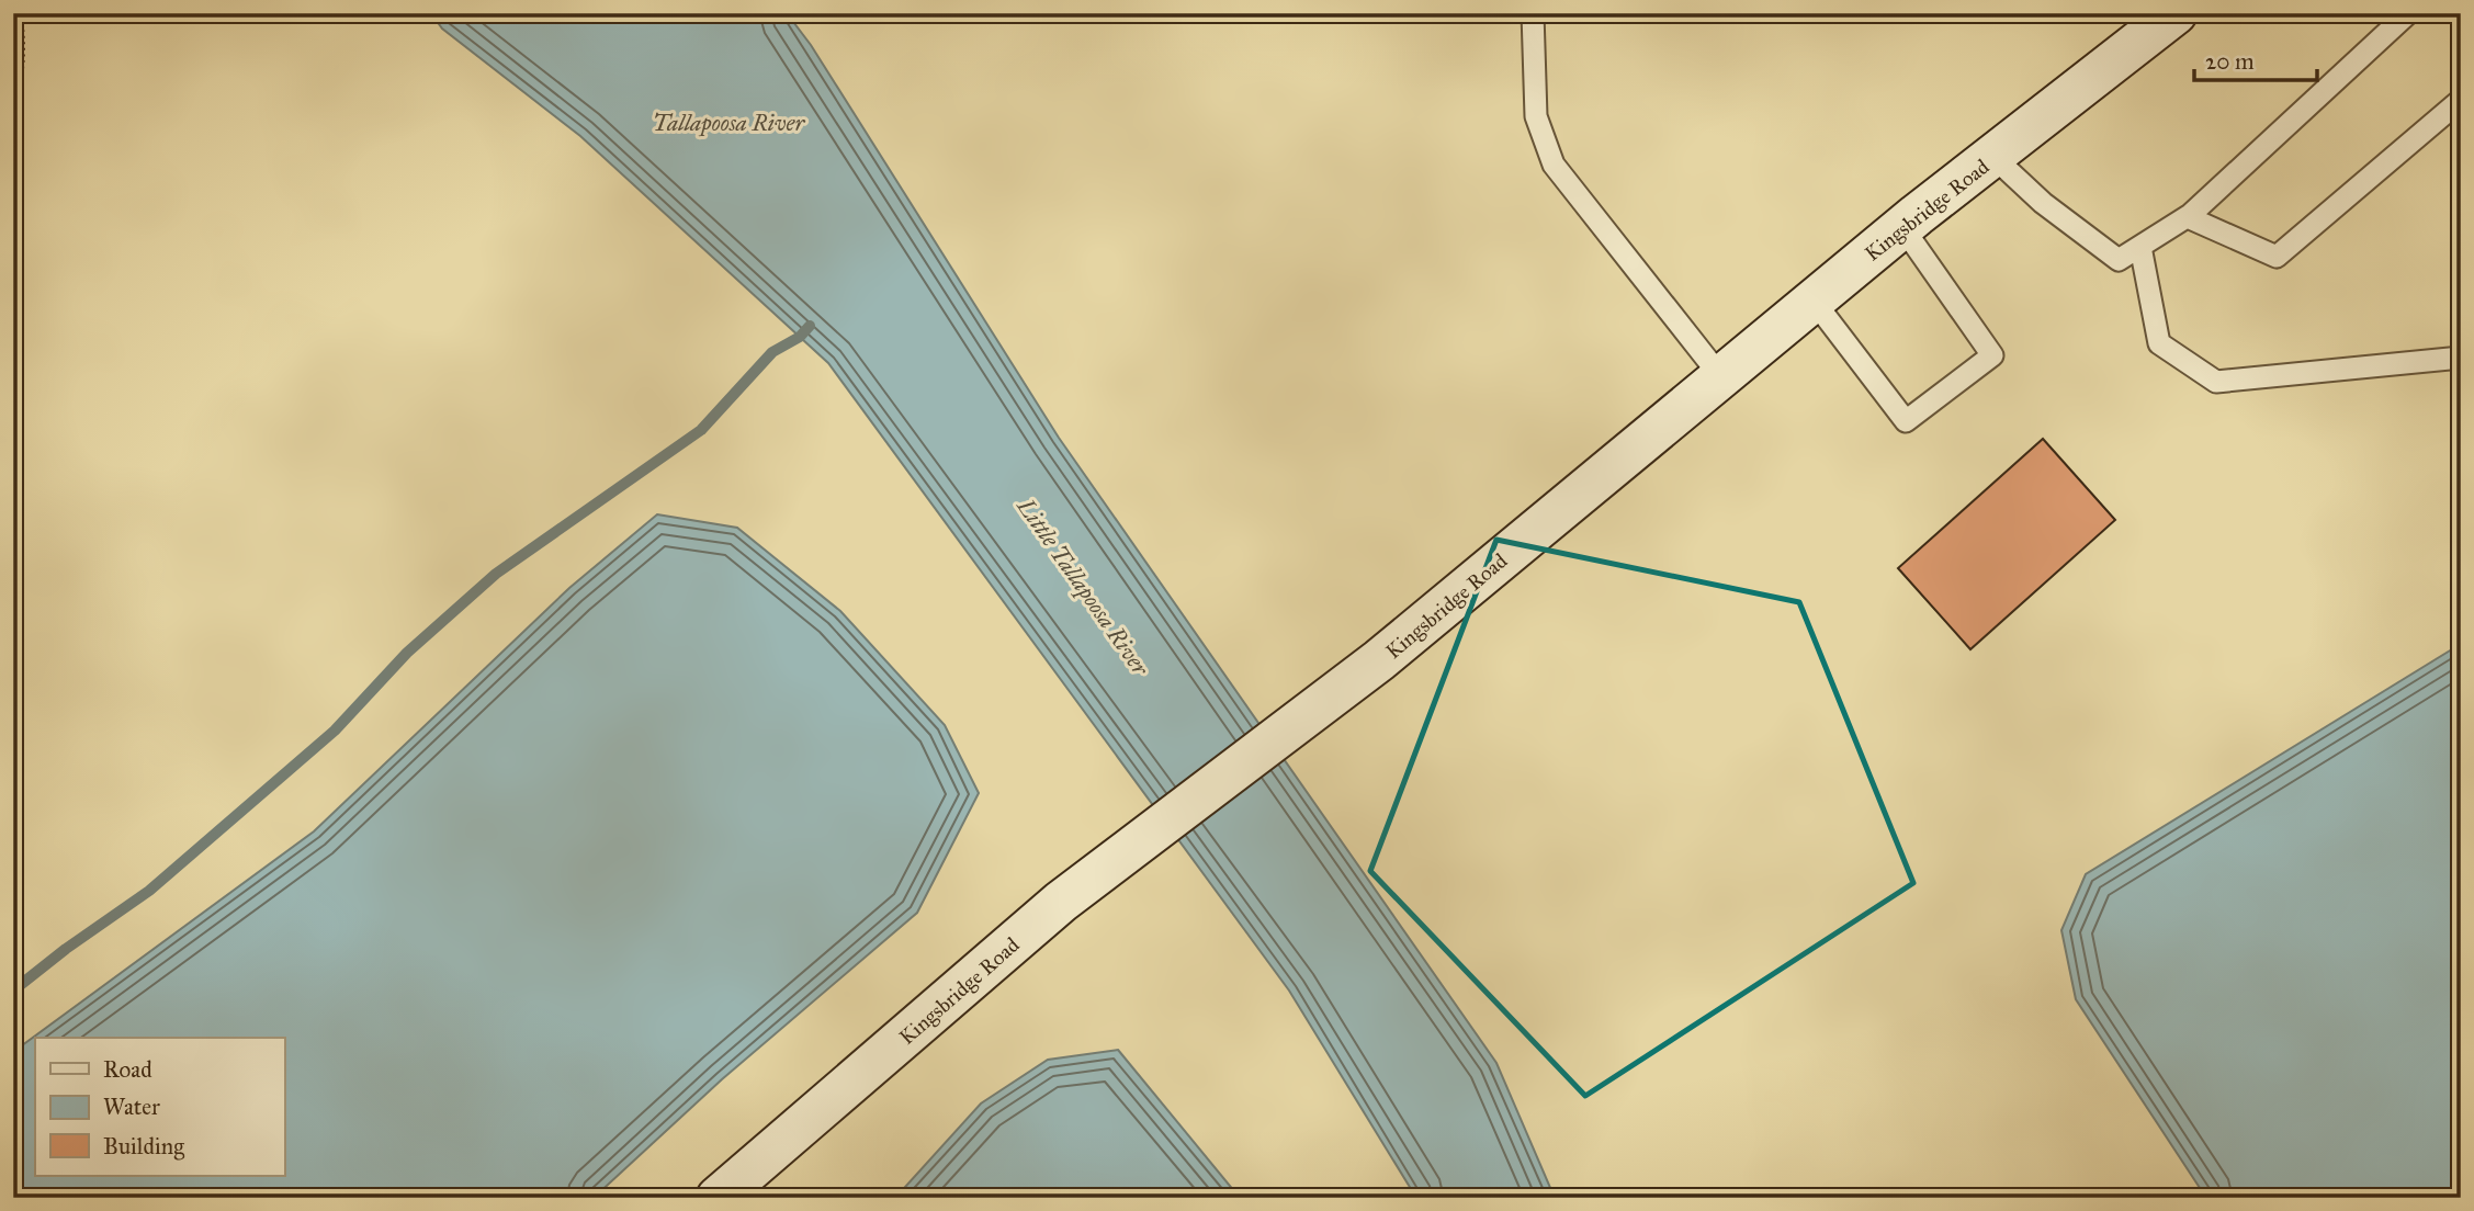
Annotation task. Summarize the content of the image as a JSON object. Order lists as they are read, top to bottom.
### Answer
{
  "streets": {
    "street": ["Kingsbridge Road"]
  },
  "water": ["Tallapoosa River", "Little Tallapoosa River"],
  "legend": ["Road", "Water", "Building"],
  "scale_bar": "20 m"
}
